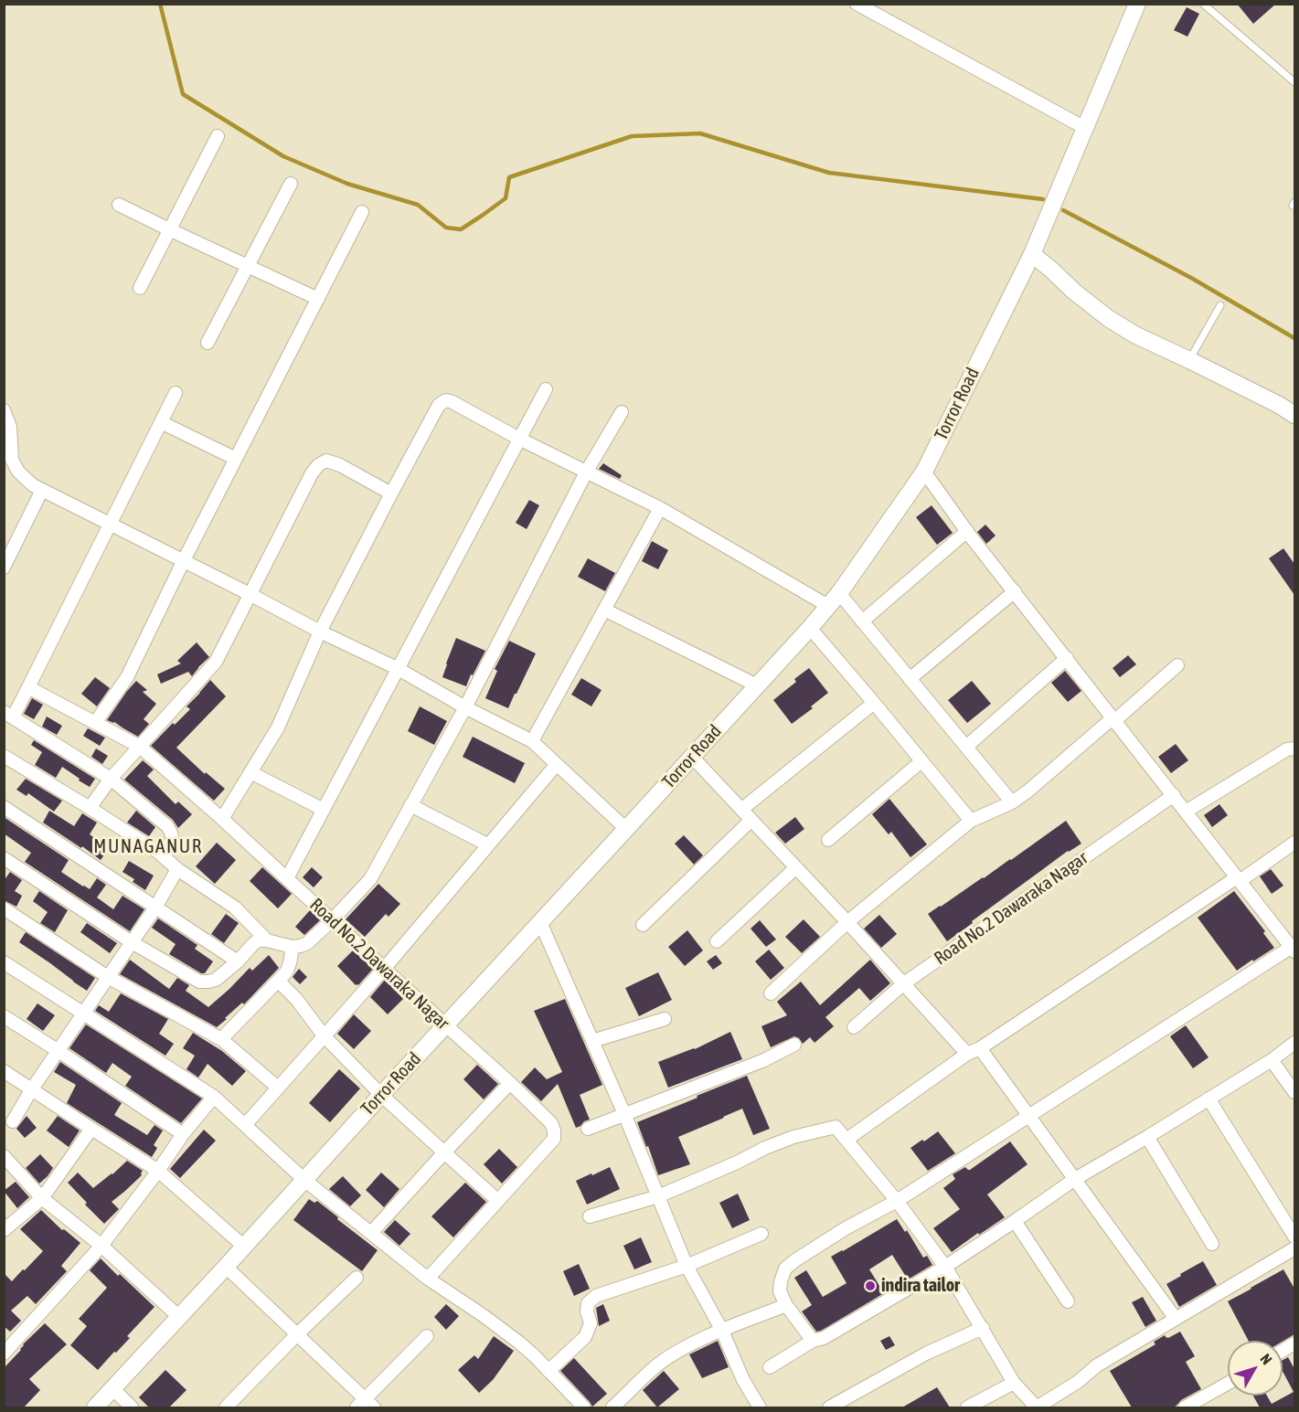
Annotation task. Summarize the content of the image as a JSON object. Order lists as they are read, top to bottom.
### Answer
{
  "streets": {
    "street": ["Torror Road", "Road No.2 Dawaraka Nagar"]
  },
  "crossings": [
    ["Torror Road", "Road No.2 Dawaraka Nagar"]
  ],
  "districts": ["MUNAGANUR"],
  "places": ["indira tailor"],
  "north": "top right"
}
